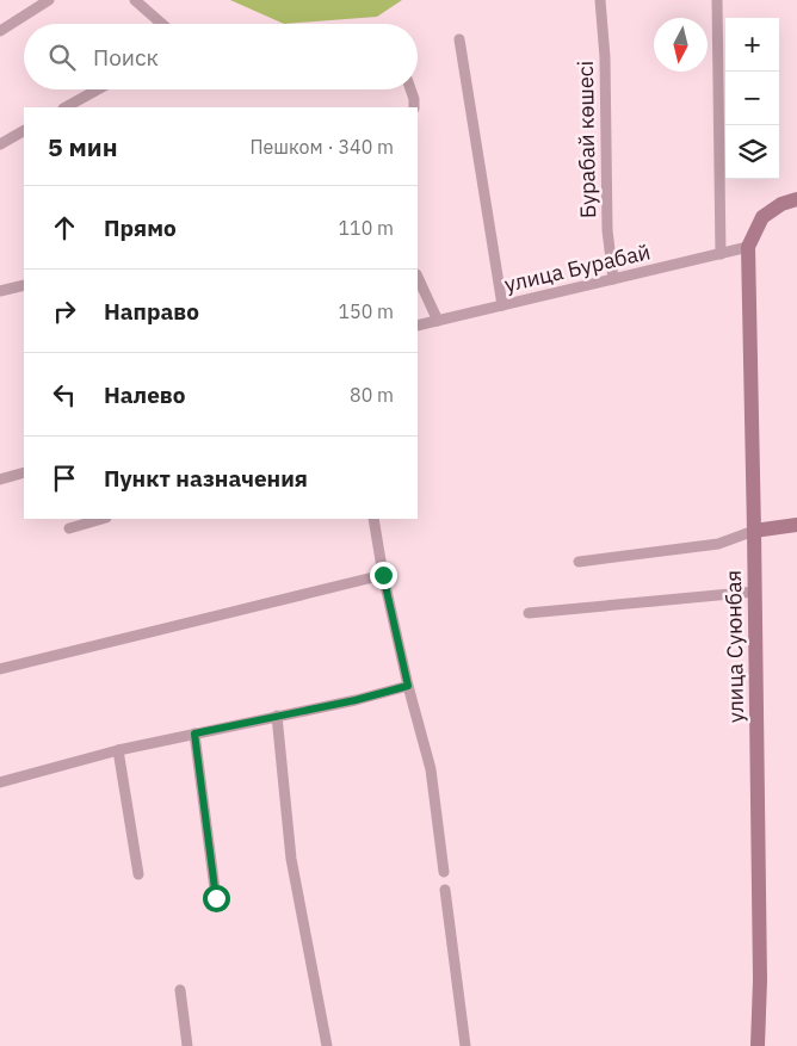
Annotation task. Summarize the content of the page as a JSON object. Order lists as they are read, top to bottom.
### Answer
{
  "streets": {
    "street": ["Бурабай көшесі", "улица Бурабай", "улица Суюнбая"]
  },
  "crossings": [
    ["Бурабай көшесі", "улица Бурабай"],
    ["улица Бурабай", "улица Суюнбая"]
  ],
  "north": "bottom",
  "page": {
    "map_buttons": ["+", "−"],
    "search": "Поиск",
    "heading": ["5 мин", "Пешком · 340 m"],
    "list": [
      ["Прямо", "110 m"],
      ["Направо", "150 m"],
      ["Налево", "80 m"],
      "Пункт назначения"
    ]
  }
}
